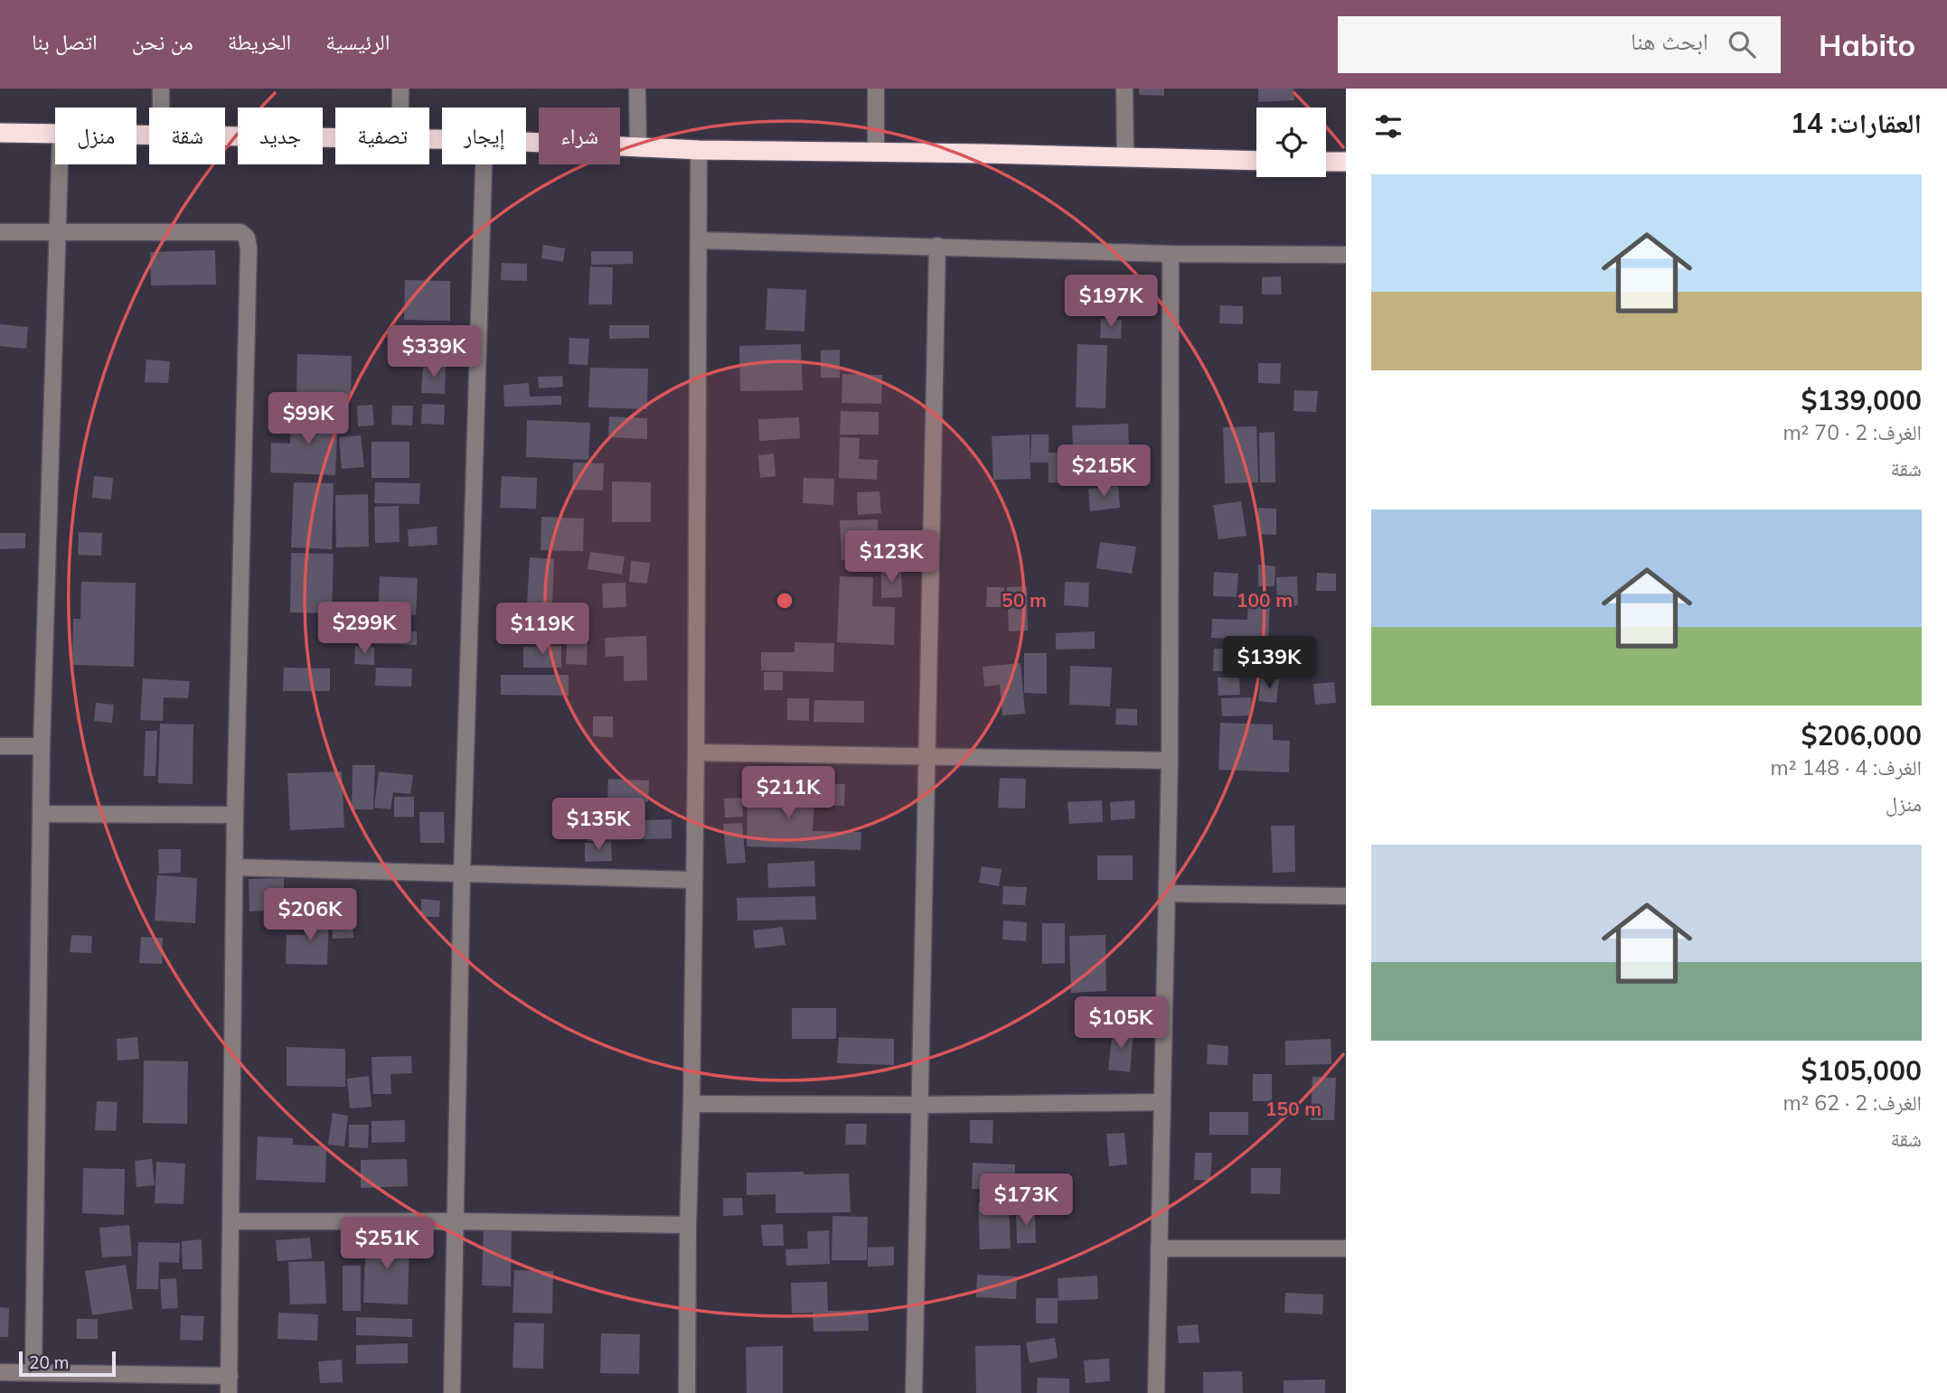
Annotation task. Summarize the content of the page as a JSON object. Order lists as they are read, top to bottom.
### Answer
{
  "scale_bar": "20 m",
  "page": {
    "header": "Habito",
    "search": "ابحث هنا",
    "nav": [
      "الرئيسية",
      "الخريطة",
      "من نحن",
      "اتصل بنا"
    ],
    "heading": "العقارات: 14",
    "chip": [
      "شراء",
      "إيجار",
      "تصفية",
      "جديد",
      "شقة",
      "منزل"
    ],
    "list": [
      {
        "name": "$139,000",
        "note": "الغرف: 2 · 70 m² · شقة"
      },
      {
        "name": "$206,000",
        "note": "الغرف: 4 · 148 m² · منزل"
      },
      {
        "name": "$105,000",
        "note": "الغرف: 2 · 62 m² · شقة"
      }
    ],
    "price": [
      "$197K",
      "$339K",
      "$99K",
      "$215K",
      "$123K",
      "$299K",
      "$119K",
      "$139K",
      "$211K",
      "$135K",
      "$206K",
      "$105K",
      "$173K",
      "$251K"
    ],
    "scale": "20 m"
  },
  "rings": ["50 m", "100 m", "150 m"]
}
